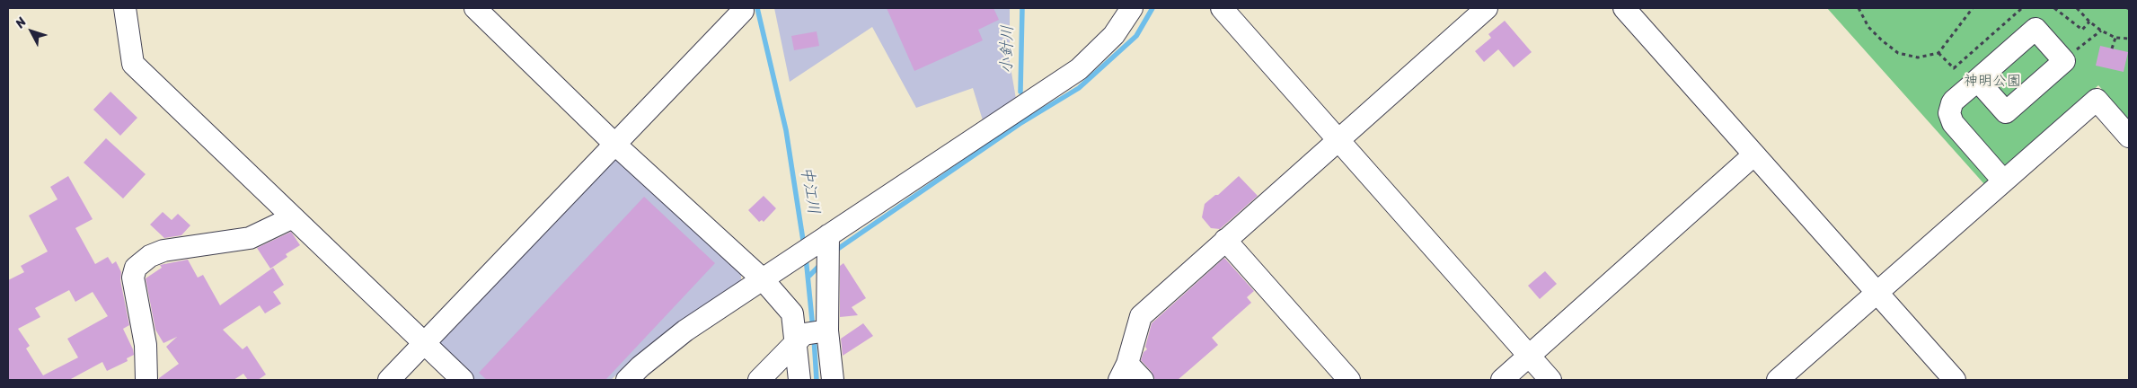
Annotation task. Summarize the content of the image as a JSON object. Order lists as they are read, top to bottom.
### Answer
{
  "water": ["小針川", "中江川"],
  "parks": ["神明公園"],
  "north": "top left"
}
